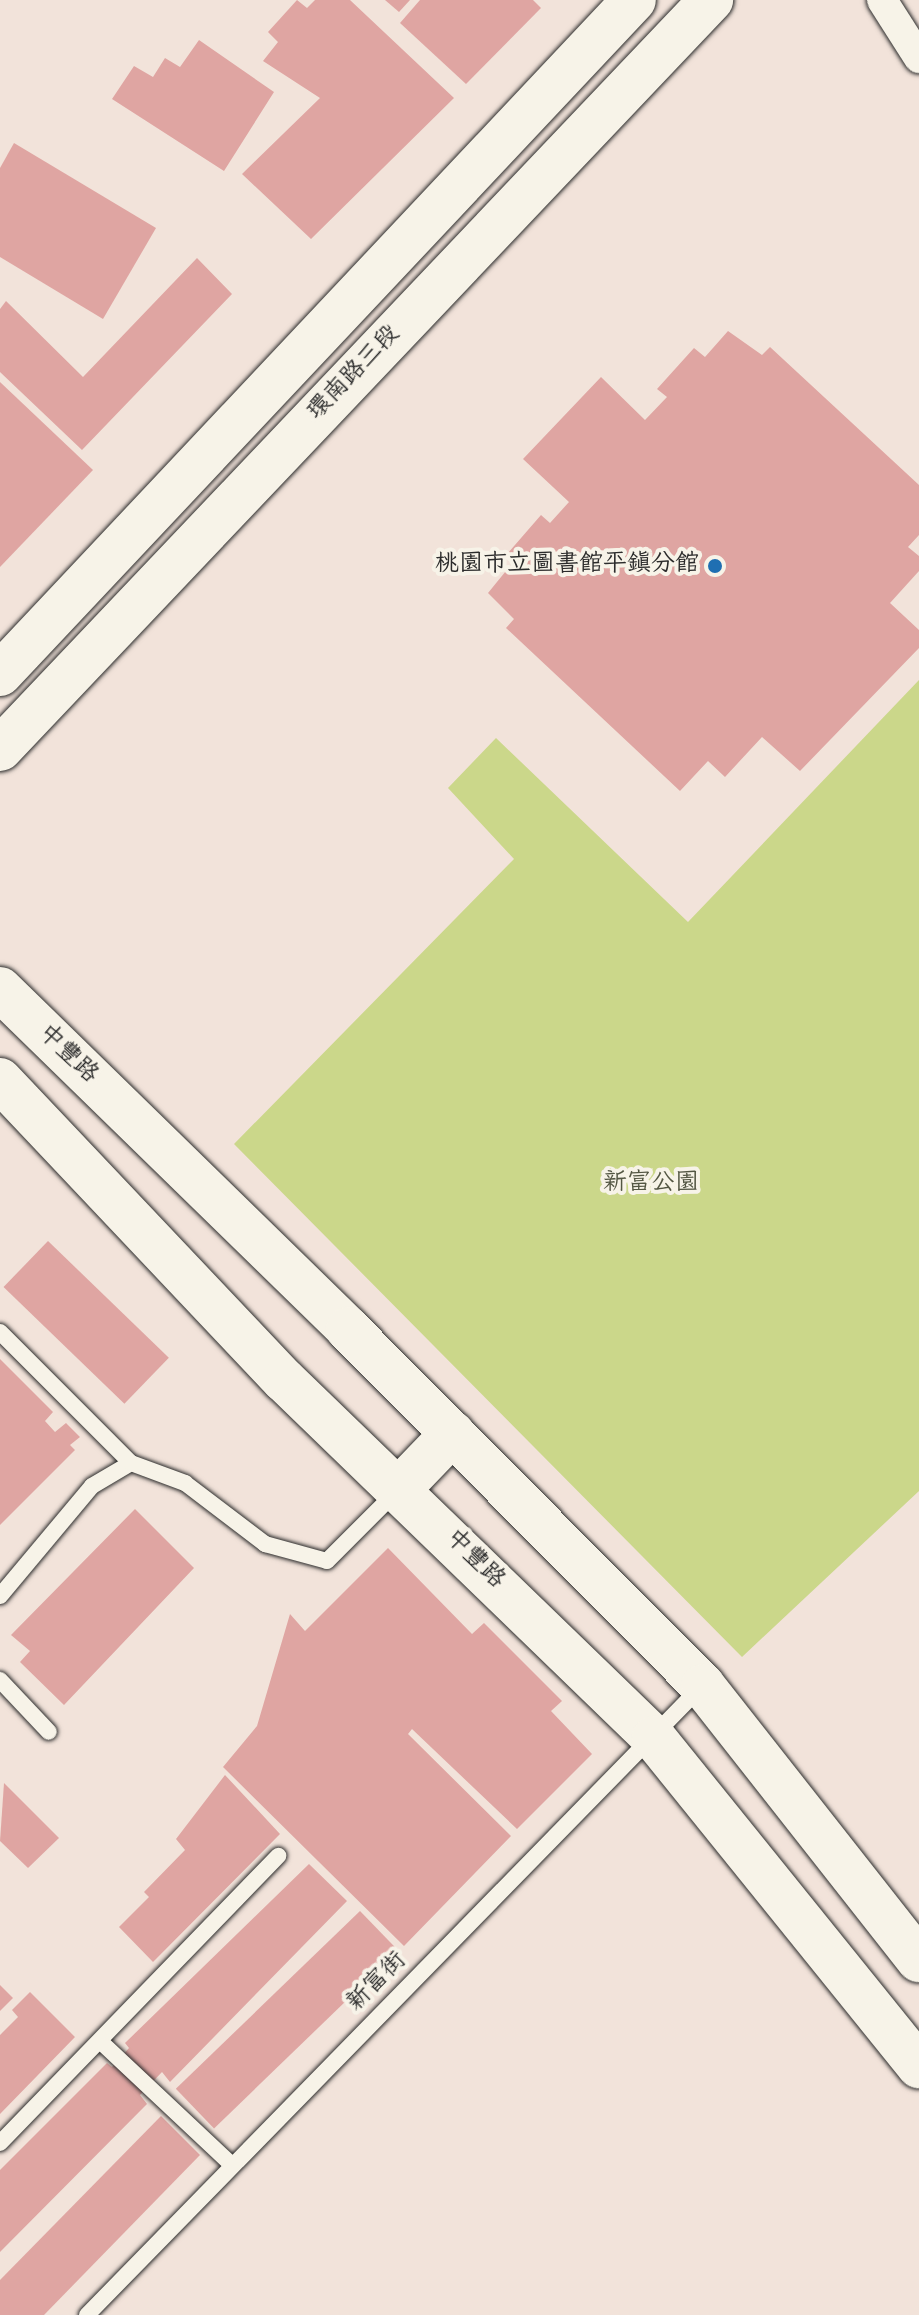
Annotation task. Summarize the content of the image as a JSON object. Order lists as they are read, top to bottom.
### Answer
{
  "streets": {
    "main road": ["環南路三段", "中豐路"],
    "lane": ["新富街"]
  },
  "crossings": [
    ["中豐路", "新富街"]
  ],
  "parks": ["新富公園"],
  "places": ["桃園市立圖書館平鎮分館"]
}
